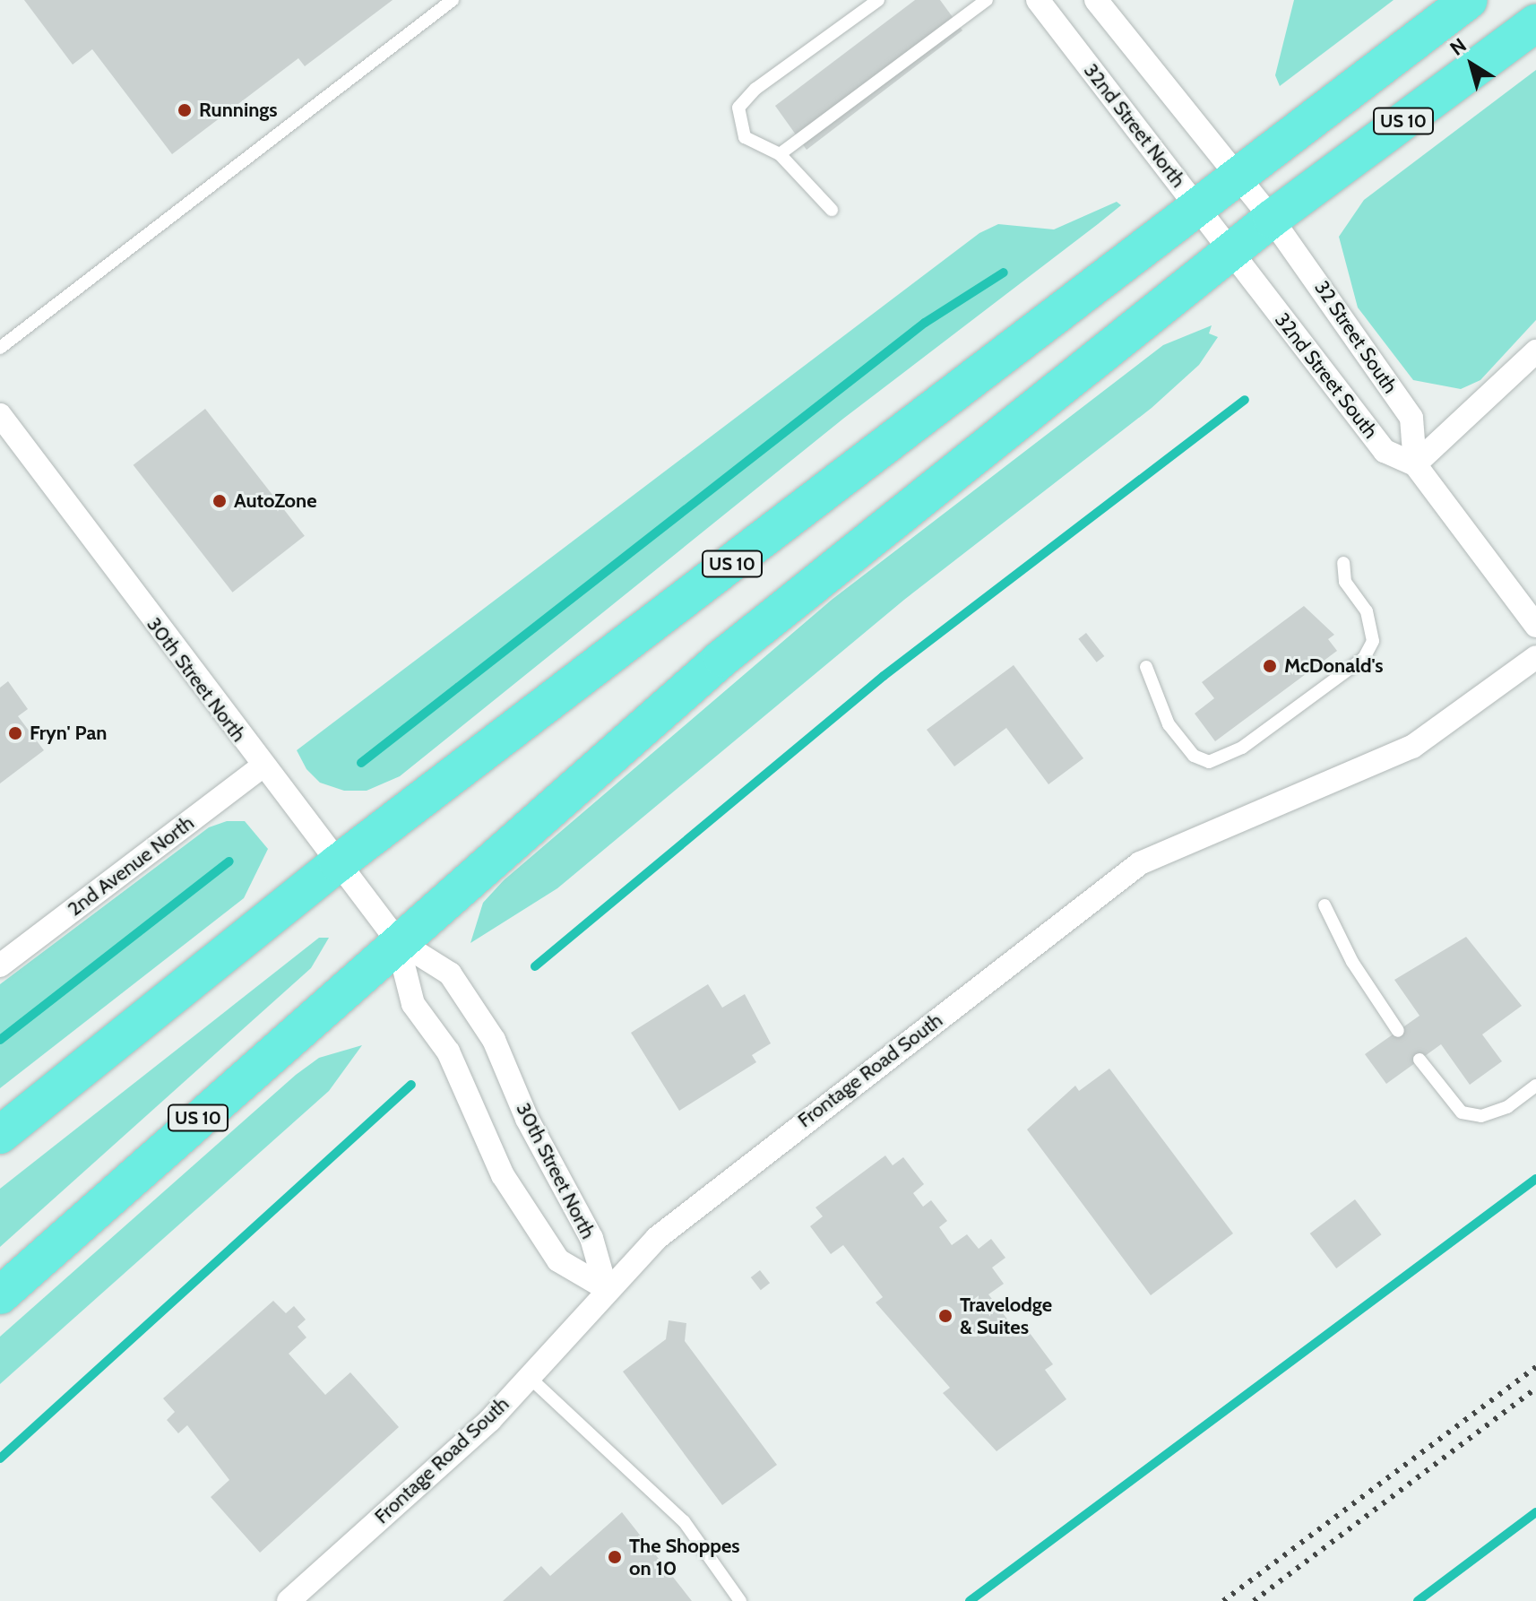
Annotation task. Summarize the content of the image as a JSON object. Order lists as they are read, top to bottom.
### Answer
{
  "streets": {
    "main road": ["US 10"],
    "street": [
      "32nd Street North",
      "32 Street South",
      "32nd Street South",
      "30th Street North",
      "2nd Avenue North",
      "Frontage Road South"
    ]
  },
  "crossings": [
    ["US 10", "32nd Street North"],
    ["US 10", "32 Street South"],
    ["US 10", "32nd Street South"],
    ["US 10", "30th Street North"],
    ["32nd Street North", "32nd Street South"],
    ["32 Street South", "32nd Street South"],
    ["30th Street North", "2nd Avenue North"],
    ["30th Street North", "Frontage Road South"]
  ],
  "places": [
    "Runnings",
    "AutoZone",
    "McDonald's",
    "Fryn' Pan",
    "Travelodge & Suites",
    "The Shoppes on 10"
  ],
  "north": "top left"
}
